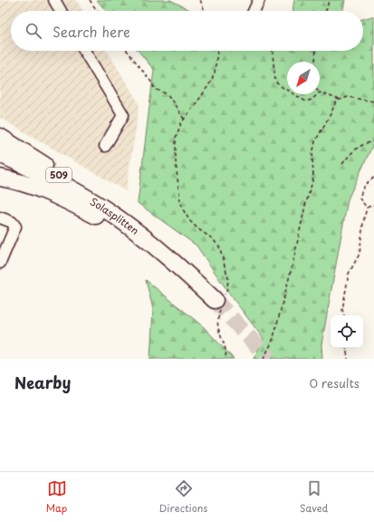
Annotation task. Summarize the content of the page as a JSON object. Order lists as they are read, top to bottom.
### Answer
{
  "streets": {
    "highway": ["509", "Solasplitten"]
  },
  "crossings": [
    ["509", "Solasplitten"]
  ],
  "north": "bottom left",
  "page": {
    "search": "Search here",
    "heading": ["Nearby", "0 results"],
    "nav": ["Map", "Directions", "Saved"]
  }
}
